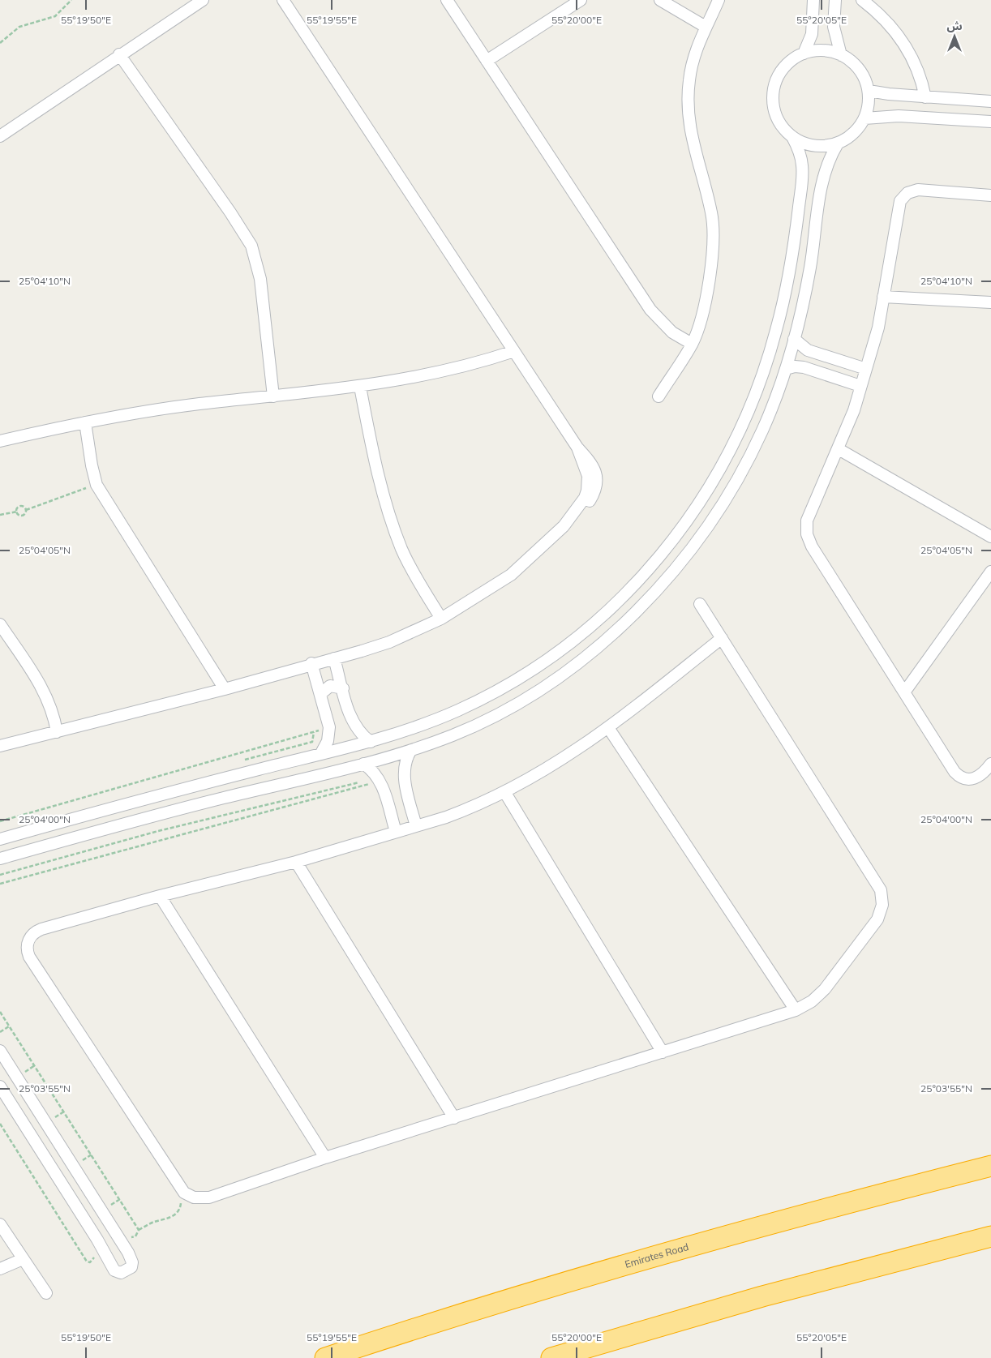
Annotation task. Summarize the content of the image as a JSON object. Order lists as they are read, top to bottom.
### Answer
{
  "streets": {
    "highway": ["Emirates Road"]
  },
  "north": "top",
  "coordinates": [
    "55°19'50\"E",
    "55°19'55\"E",
    "55°20'00\"E",
    "55°20'05\"E",
    "25°04'10\"N",
    "25°04'05\"N",
    "25°04'00\"N",
    "25°03'55\"N"
  ]
}
